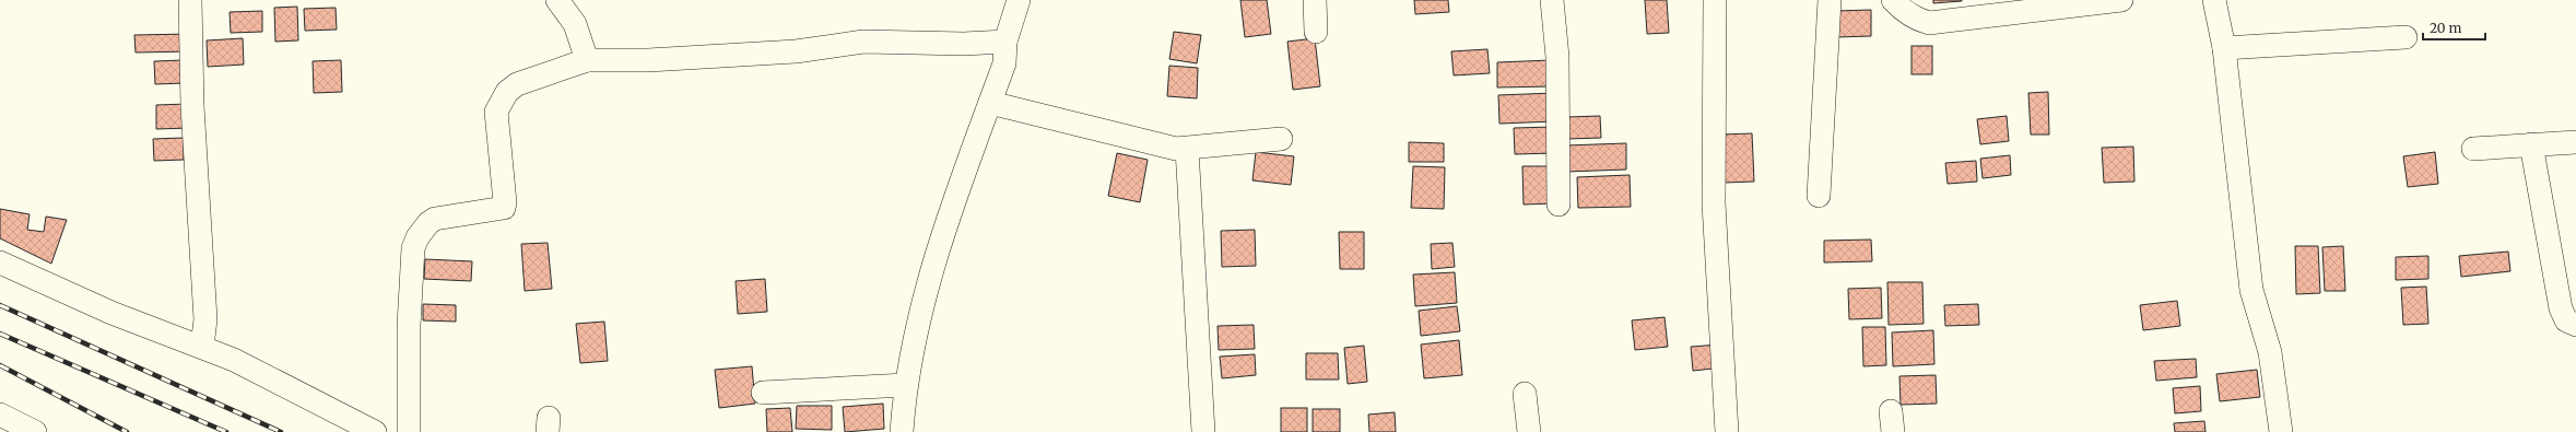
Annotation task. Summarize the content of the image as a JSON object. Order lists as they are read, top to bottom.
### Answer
{
  "scale_bar": "20 m"
}
